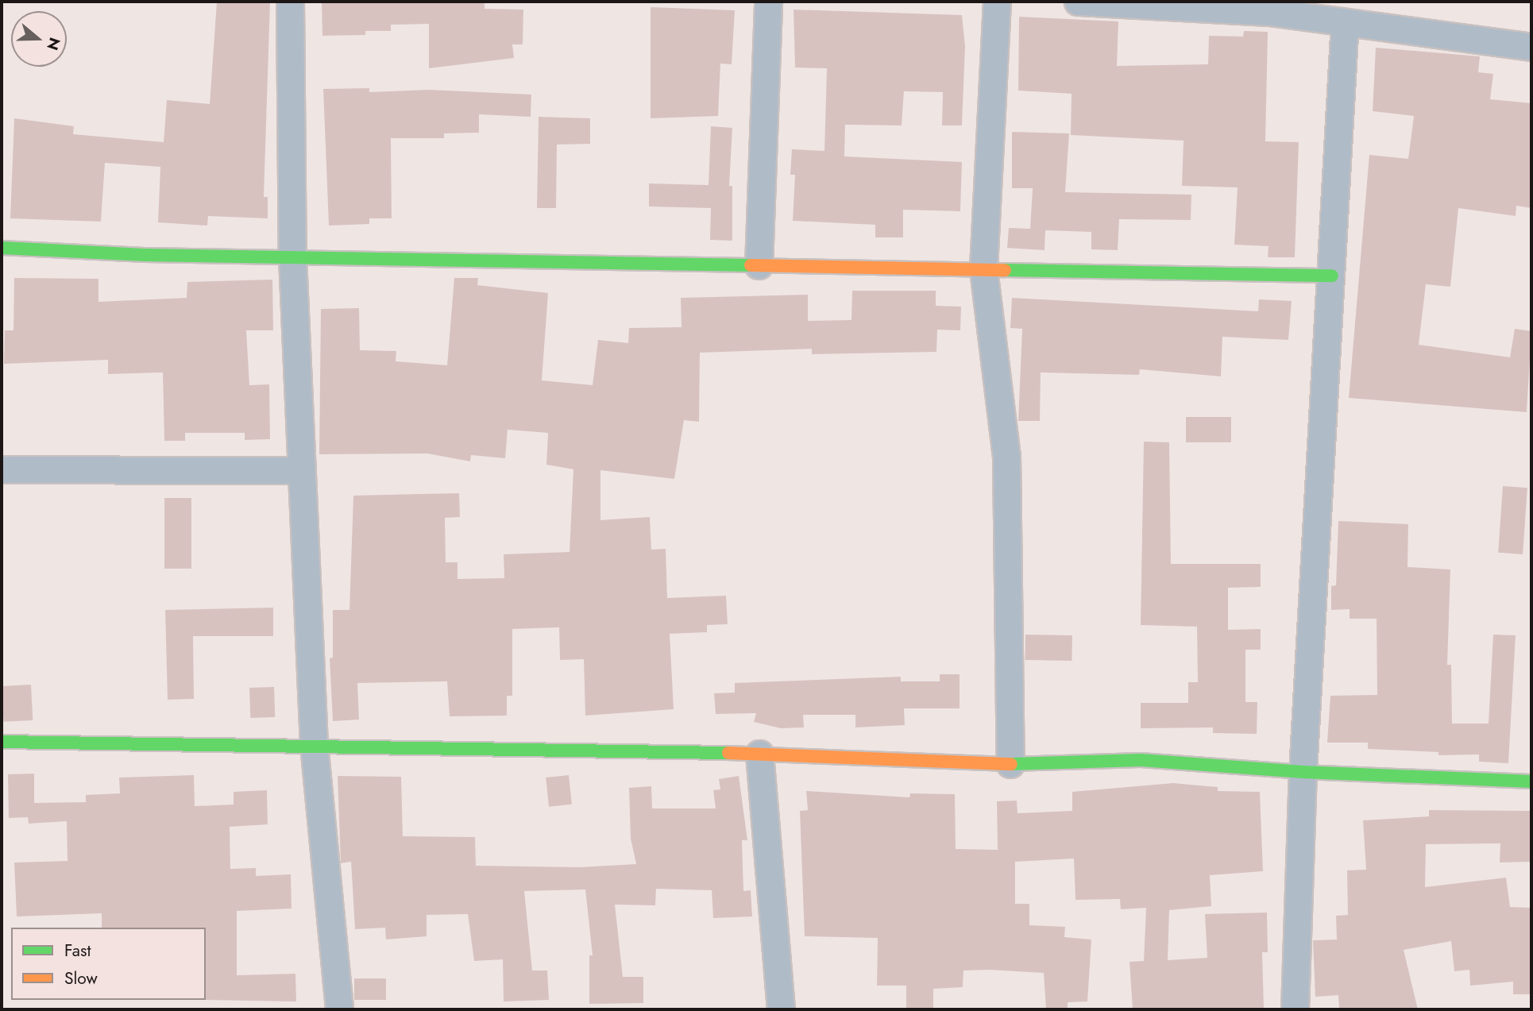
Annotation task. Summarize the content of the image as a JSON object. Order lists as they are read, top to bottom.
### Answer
{
  "legend": ["Fast", "Slow"],
  "north": "right"
}
